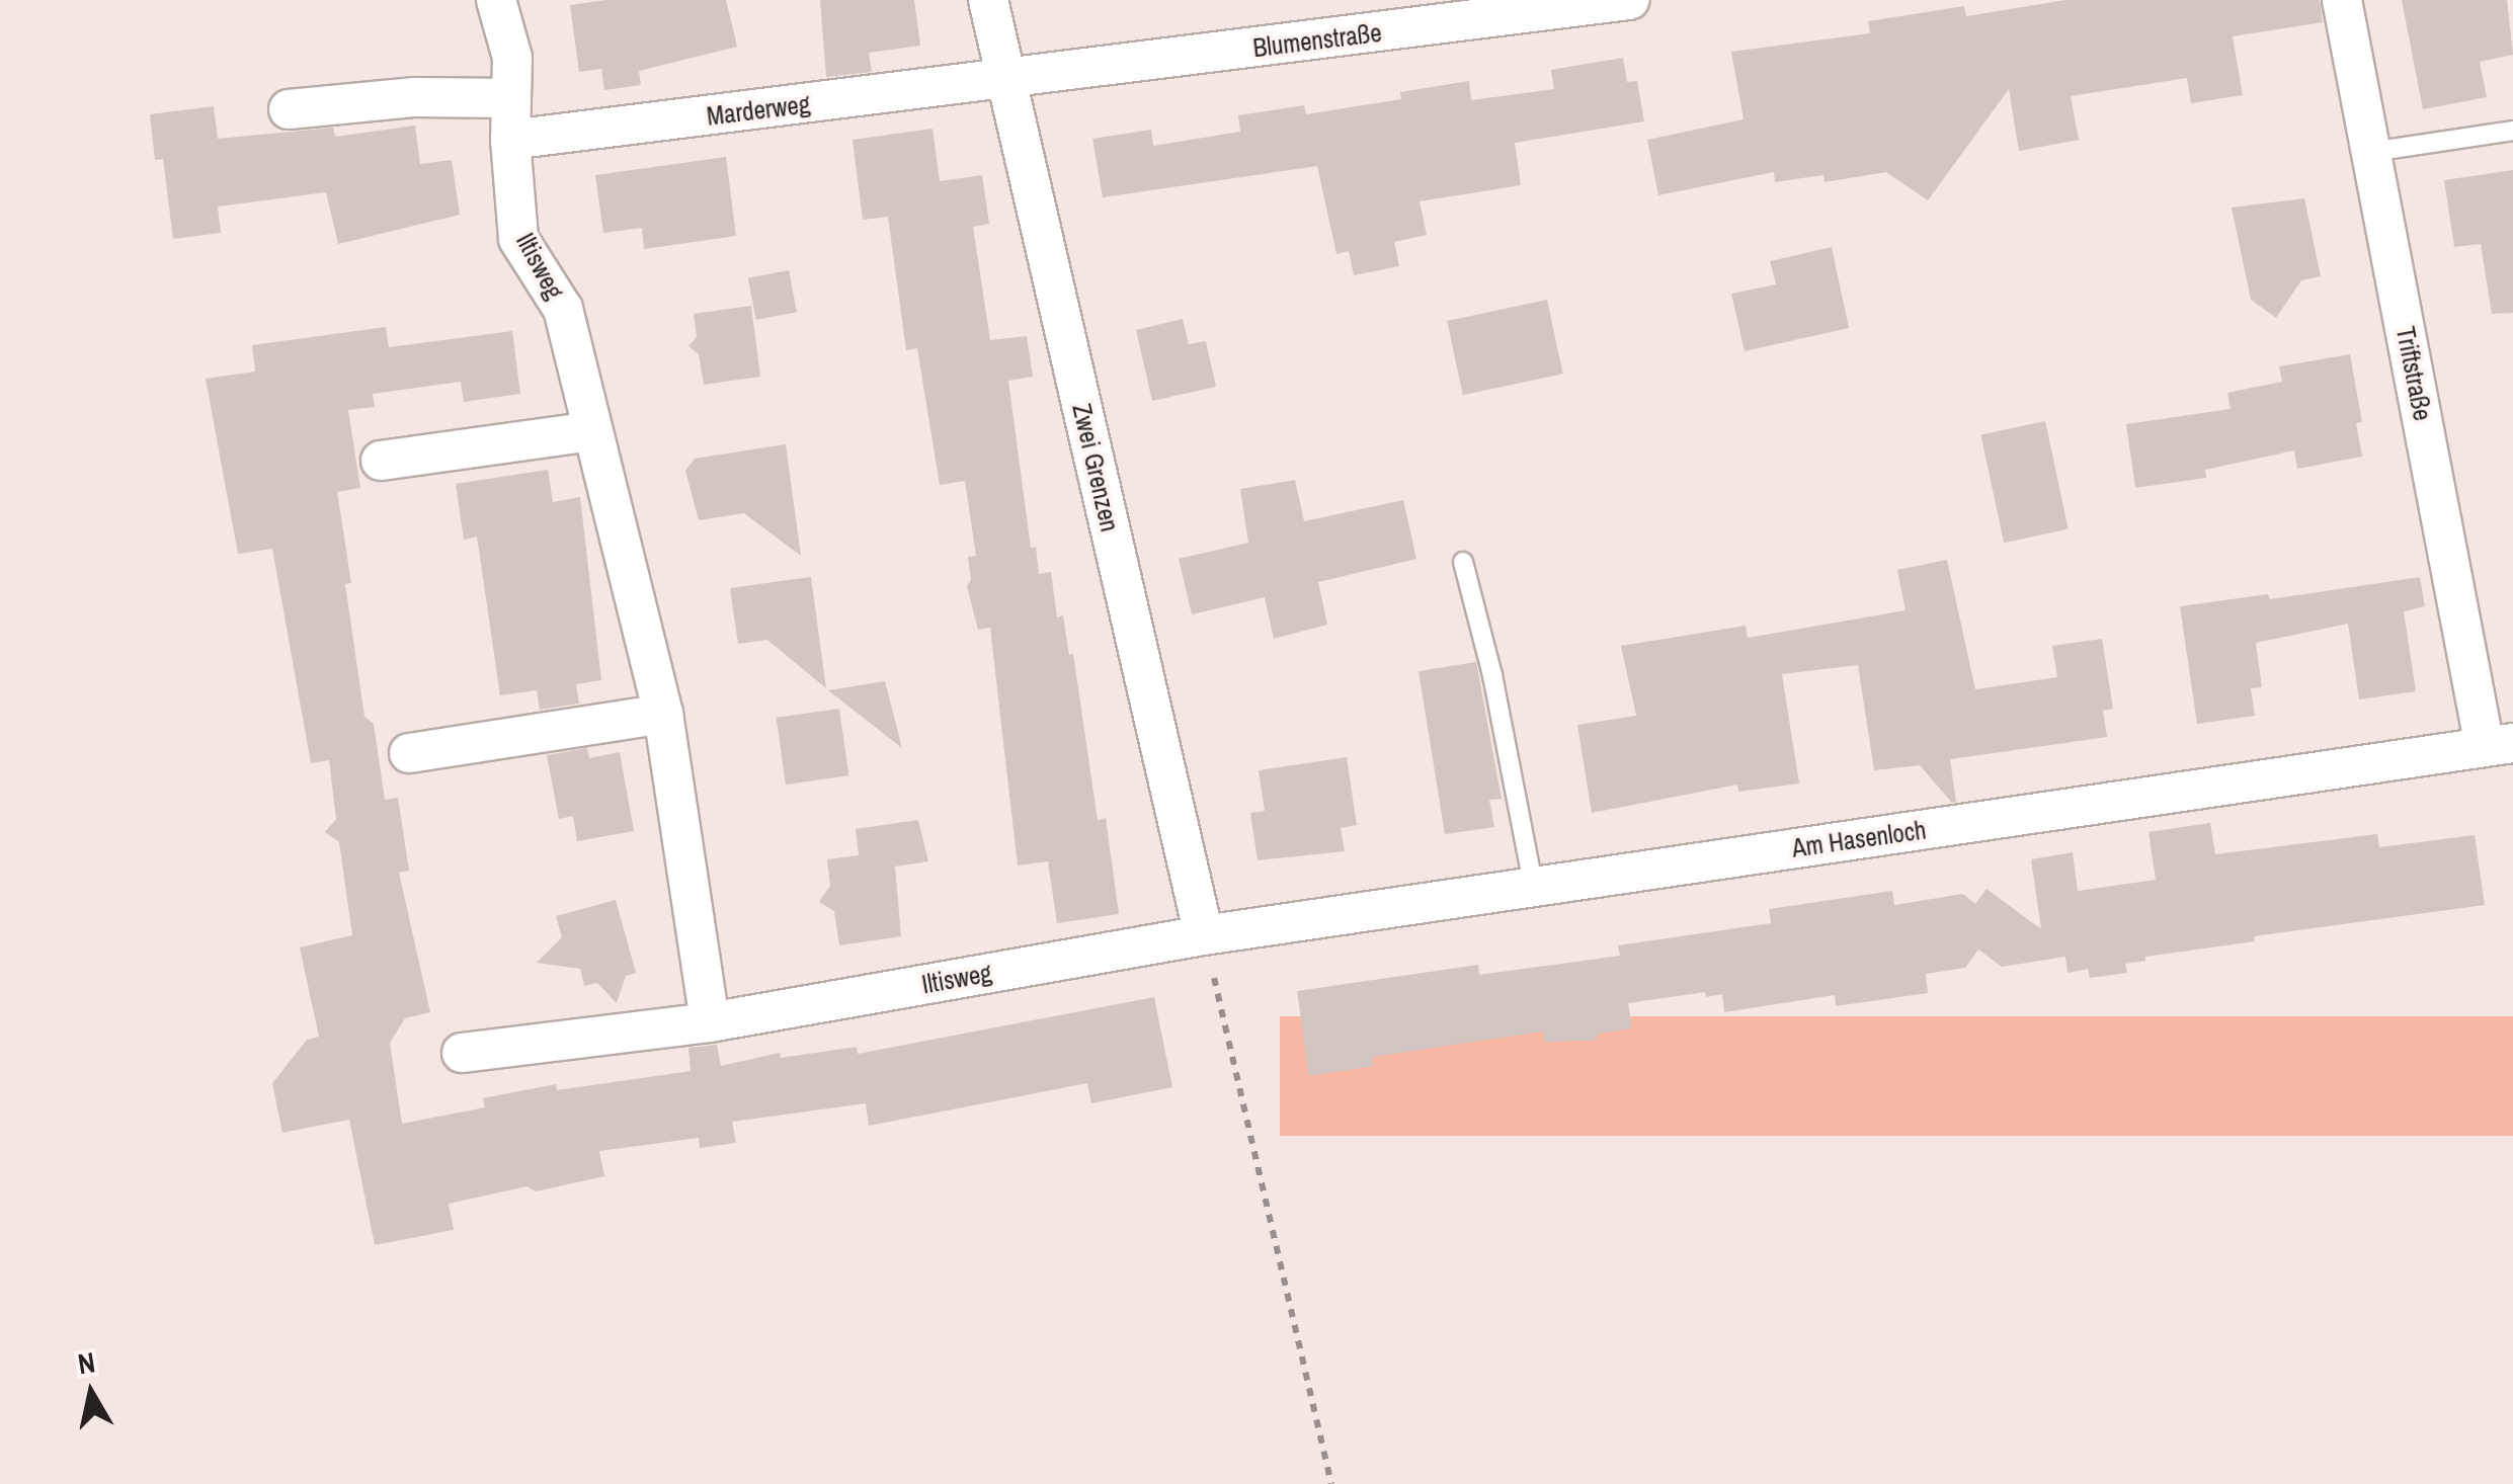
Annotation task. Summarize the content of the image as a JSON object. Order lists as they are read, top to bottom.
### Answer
{
  "streets": {
    "street": [
      "Blumenstraße",
      "Marderweg",
      "Iltisweg",
      "Triftstraße",
      "Zwei Grenzen",
      "Am Hasenloch"
    ]
  },
  "crossings": [
    ["Blumenstraße", "Marderweg"],
    ["Blumenstraße", "Zwei Grenzen"],
    ["Marderweg", "Iltisweg"],
    ["Marderweg", "Zwei Grenzen"],
    ["Iltisweg", "Zwei Grenzen"],
    ["Iltisweg", "Am Hasenloch"],
    ["Triftstraße", "Am Hasenloch"],
    ["Zwei Grenzen", "Am Hasenloch"]
  ],
  "north": "top"
}
